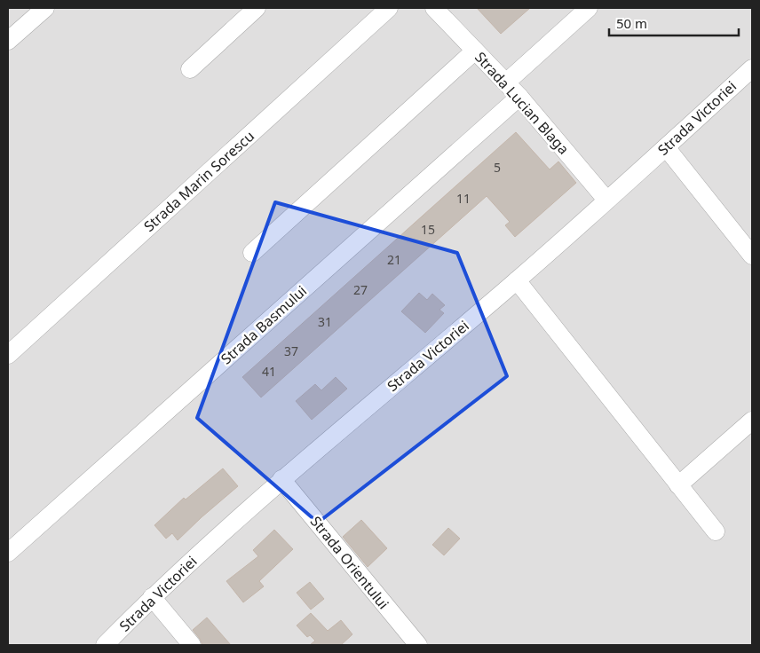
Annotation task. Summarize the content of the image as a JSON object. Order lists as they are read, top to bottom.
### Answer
{
  "streets": {
    "street": [
      "Strada Lucian Blaga",
      "Strada Victoriei",
      "Strada Marin Sorescu",
      "Strada Basmului",
      "Strada Orientului"
    ]
  },
  "crossings": [
    ["Strada Lucian Blaga", "Strada Victoriei"],
    ["Strada Lucian Blaga", "Strada Basmului"],
    ["Strada Victoriei", "Strada Orientului"]
  ],
  "house_numbers": [
    "5",
    "11",
    "15",
    "21",
    "27",
    "31",
    "37",
    "41"
  ],
  "scale_bar": "50 m"
}
